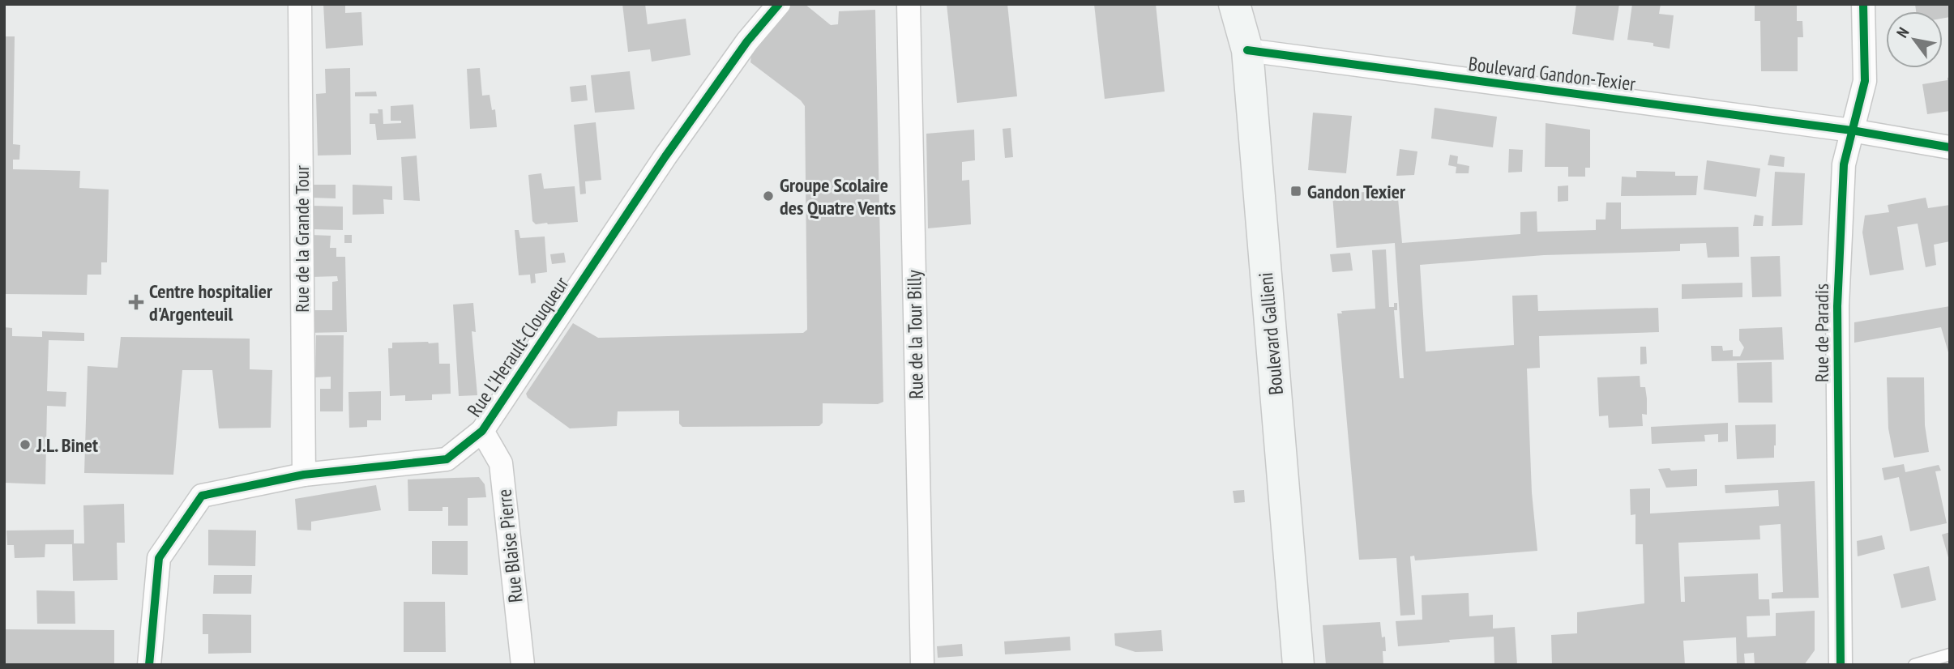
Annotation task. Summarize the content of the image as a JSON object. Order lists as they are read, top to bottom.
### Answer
{
  "streets": {
    "main road": ["Boulevard Gallieni"],
    "street": [
      "Boulevard Gandon-Texier",
      "Rue de la Grande Tour",
      "Rue de Paradis",
      "Rue de la Tour Billy",
      "Rue L'Herault-Clouqueur",
      "Rue Blaise Pierre"
    ]
  },
  "crossings": [
    ["Boulevard Gandon-Texier", "Rue de Paradis"],
    ["Boulevard Gandon-Texier", "Boulevard Gallieni"],
    ["Rue de la Grande Tour", "Rue L'Herault-Clouqueur"],
    ["Rue L'Herault-Clouqueur", "Rue Blaise Pierre"]
  ],
  "places": {
    "transit": ["Gandon Texier"],
    "other": ["Groupe Scolaire des Quatre Vents", "J.L. Binet"],
    "health": ["Centre hospitalier d'Argenteuil"]
  },
  "north": "top left"
}
